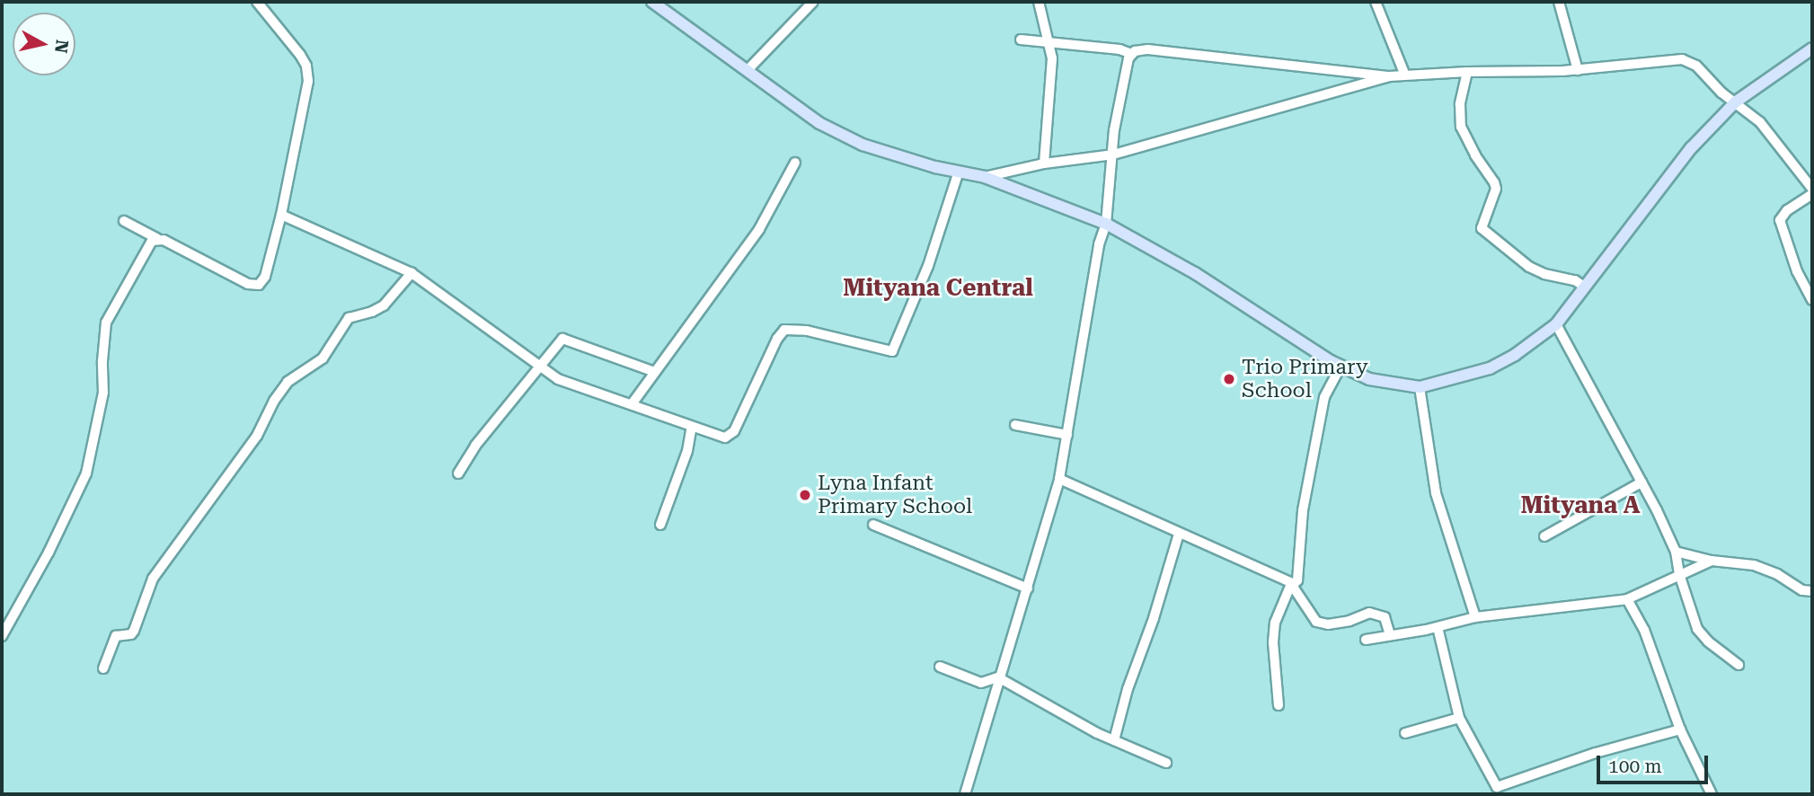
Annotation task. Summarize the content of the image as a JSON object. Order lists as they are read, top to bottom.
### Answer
{
  "districts": ["Mityana Central", "Mityana A"],
  "places": ["Trio Primary School", "Lyna Infant Primary School"],
  "scale_bar": "100 m",
  "north": "right"
}
